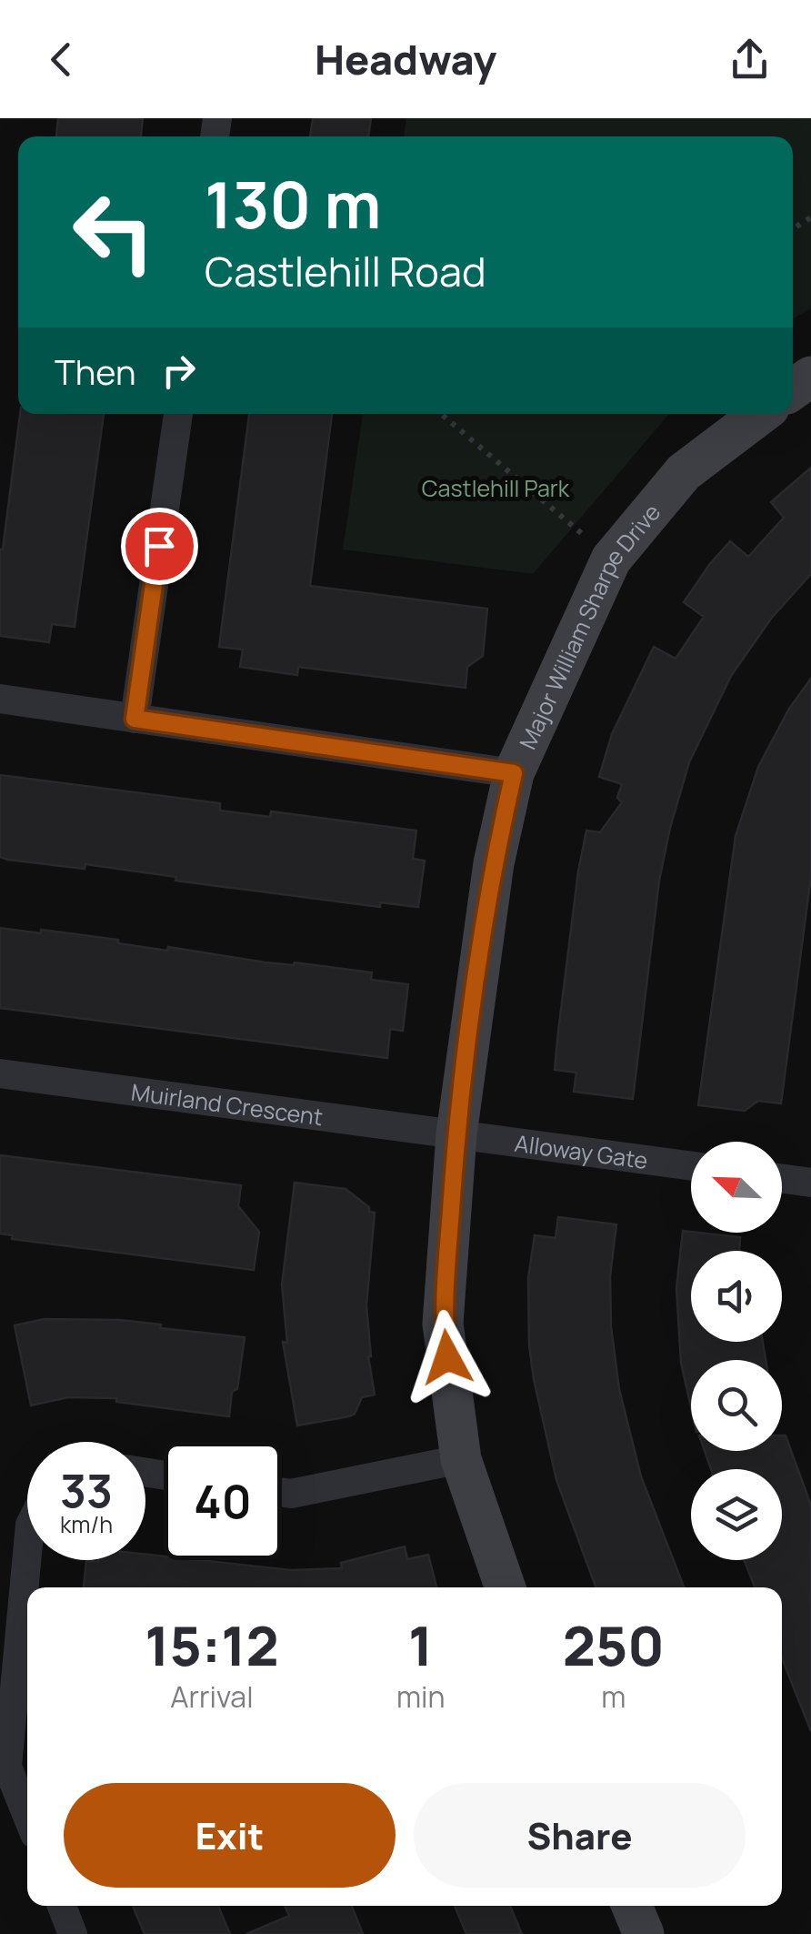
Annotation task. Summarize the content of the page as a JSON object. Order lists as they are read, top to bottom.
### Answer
{
  "streets": {
    "street": ["Major William Sharpe Drive", "Muirland Crescent", "Alloway Gate"]
  },
  "crossings": [
    ["Major William Sharpe Drive", "Muirland Crescent"],
    ["Major William Sharpe Drive", "Alloway Gate"],
    ["Muirland Crescent", "Alloway Gate"]
  ],
  "parks": ["Castlehill Park"],
  "north": "top left",
  "page": {
    "header": "Headway",
    "turn": ["130 m", "Castlehill Road"],
    "then": "Then",
    "speed": "33 km/h",
    "limit": "40",
    "eta": [
      "15:12",
      "Arrival",
      "1",
      "min",
      "250",
      "m"
    ],
    "buttons": ["Exit", "Share"]
  }
}
